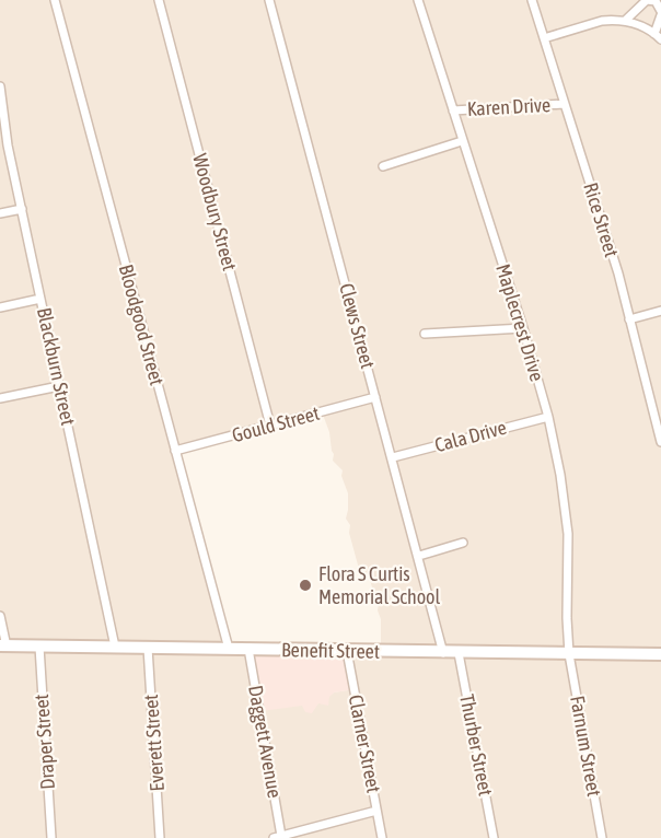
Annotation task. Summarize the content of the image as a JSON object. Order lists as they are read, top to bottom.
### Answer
{
  "streets": {
    "street": [
      "Karen Drive",
      "Woodbury Street",
      "Rice Street",
      "Maplecrest Drive",
      "Bloodgood Street",
      "Clews Street",
      "Blackburn Street",
      "Gould Street",
      "Cala Drive",
      "Benefit Street",
      "Draper Street",
      "Daggett Avenue",
      "Everett Street",
      "Clarner Street",
      "Thurber Street",
      "Farnum Street"
    ]
  },
  "crossings": [
    ["Karen Drive", "Rice Street"],
    ["Karen Drive", "Maplecrest Drive"],
    ["Woodbury Street", "Gould Street"],
    ["Maplecrest Drive", "Cala Drive"],
    ["Maplecrest Drive", "Benefit Street"],
    ["Maplecrest Drive", "Farnum Street"],
    ["Bloodgood Street", "Gould Street"],
    ["Bloodgood Street", "Benefit Street"],
    ["Clews Street", "Gould Street"],
    ["Clews Street", "Cala Drive"],
    ["Clews Street", "Benefit Street"],
    ["Blackburn Street", "Benefit Street"],
    ["Benefit Street", "Draper Street"],
    ["Benefit Street", "Daggett Avenue"],
    ["Benefit Street", "Everett Street"],
    ["Benefit Street", "Clarner Street"],
    ["Benefit Street", "Thurber Street"],
    ["Benefit Street", "Farnum Street"]
  ],
  "places": ["Flora S Curtis Memorial School"]
}
